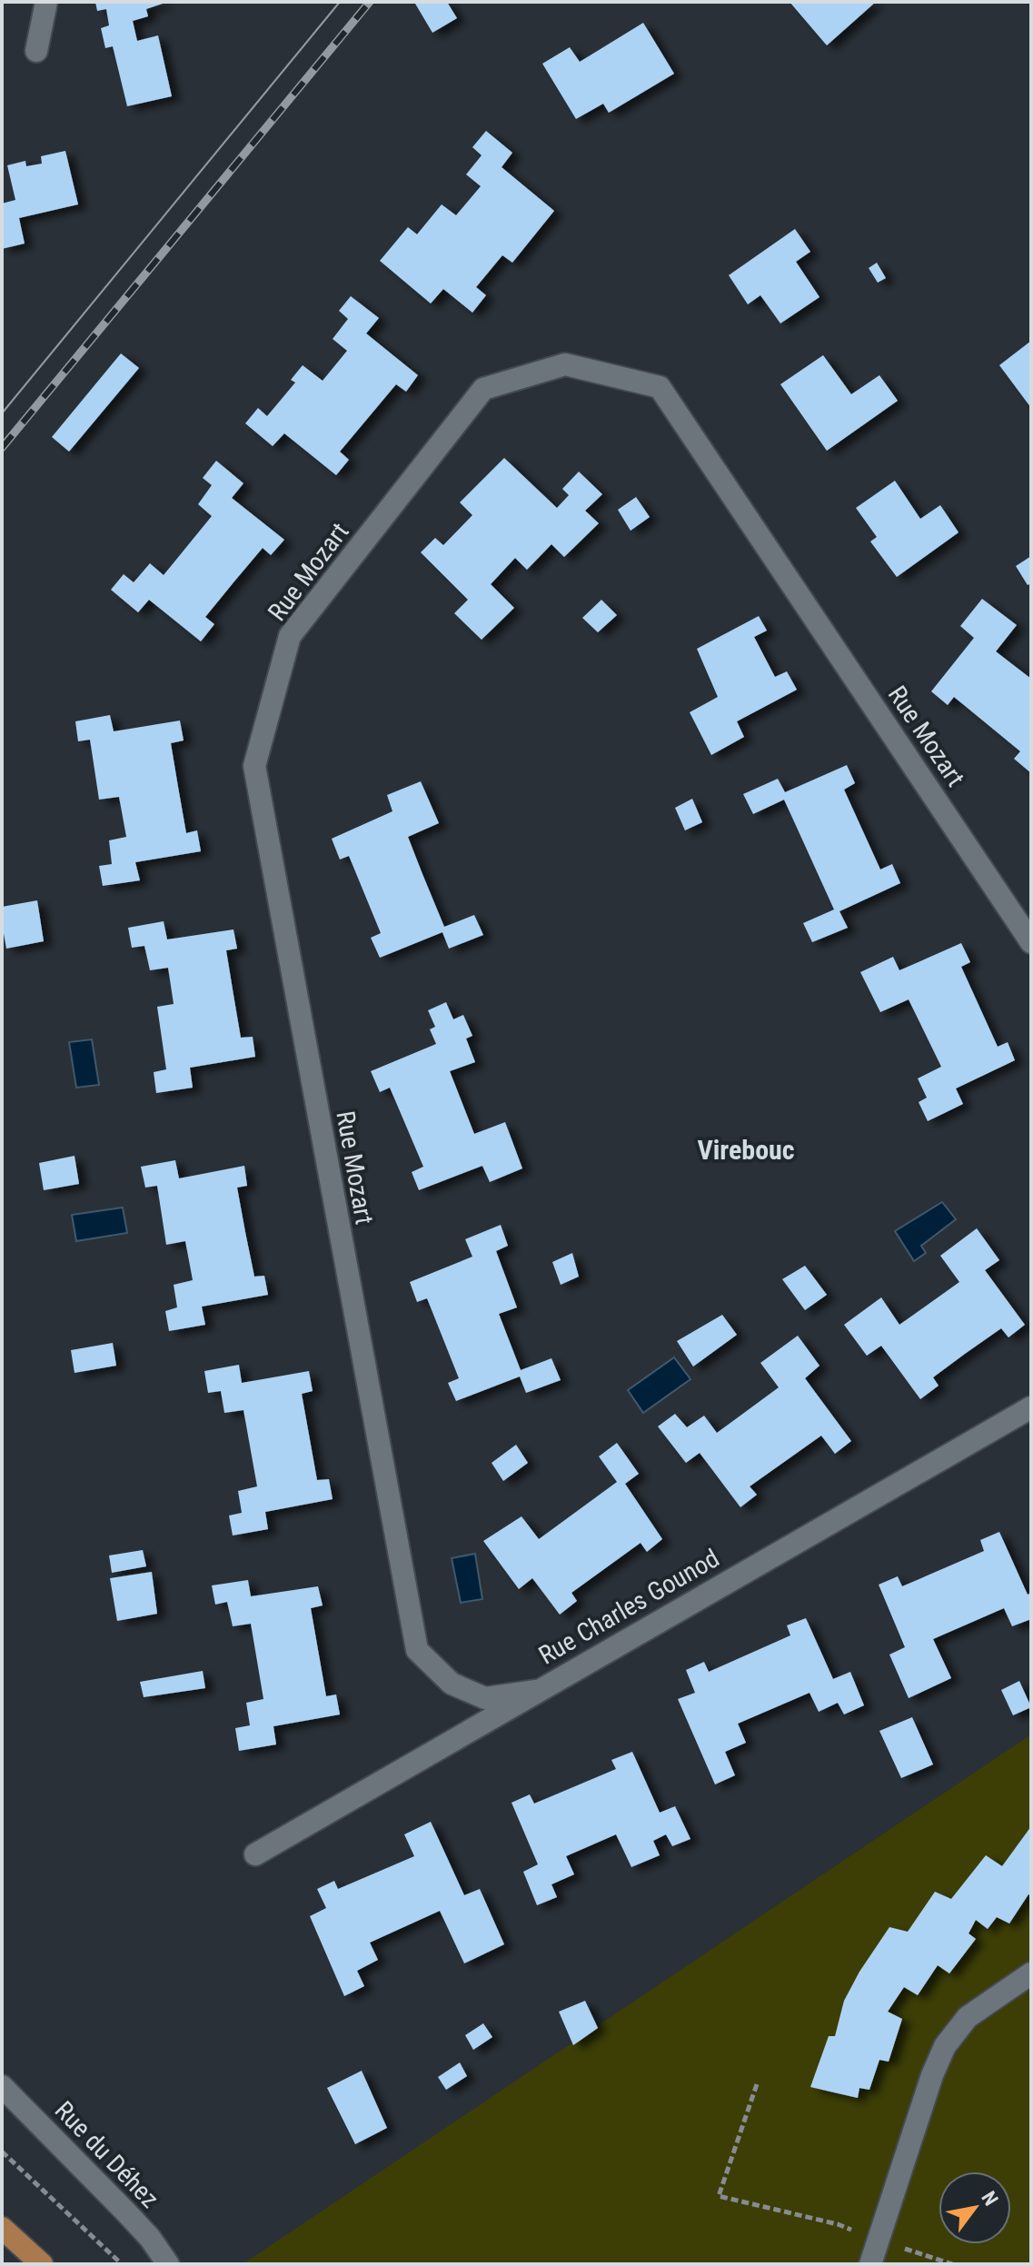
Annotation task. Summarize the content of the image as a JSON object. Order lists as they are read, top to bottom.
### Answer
{
  "streets": {
    "street": ["Rue Mozart", "Rue Charles Gounod", "Rue du Déhez"]
  },
  "crossings": [
    ["Rue Mozart", "Rue Charles Gounod"]
  ],
  "districts": ["Virebouc"],
  "north": "top right"
}
